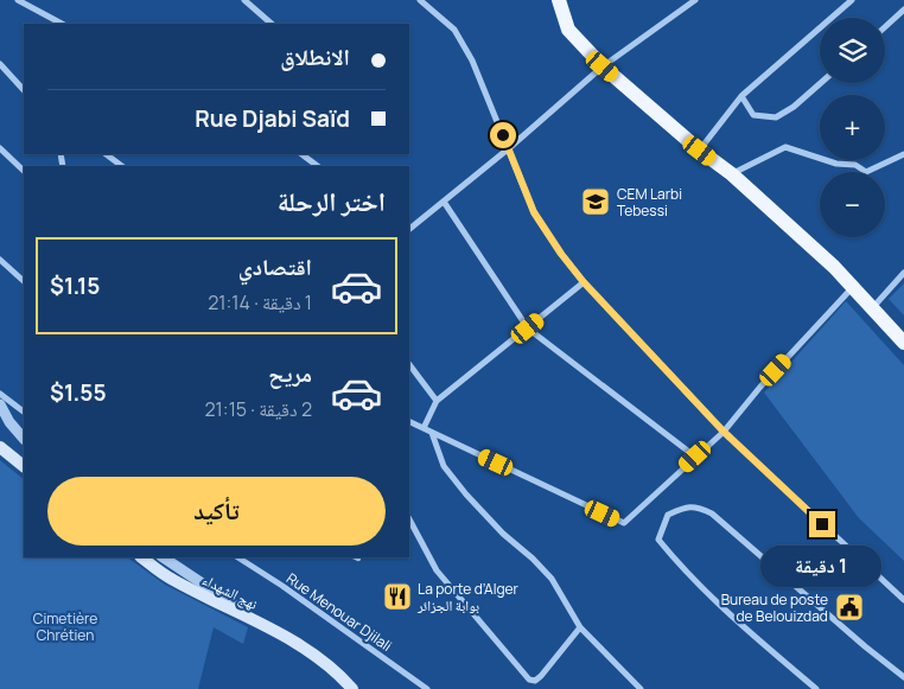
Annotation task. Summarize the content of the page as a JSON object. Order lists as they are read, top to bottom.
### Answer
{
  "streets": {
    "main road": ["نهج الشهداء"],
    "street": ["Rue Menouar Djilali"]
  },
  "parks": ["Cimetière Chrétien"],
  "places": {
    "school or university": ["CEM Larbi Tebessi"],
    "restaurant": ["La porte d’Alger بوابة الجزائر"],
    "public building": ["Bureau de poste de Belouizdad"]
  },
  "page": {
    "map_buttons": ["+", "−"],
    "banner": ["الانطلاق", "Rue Djabi Saïd"],
    "heading": "اختر الرحلة",
    "list": [
      {
        "name": "اقتصادي",
        "note": "1 دقيقة · 21:14",
        "value": "$1.15"
      },
      {
        "name": "مريح",
        "note": "2 دقيقة · 21:15",
        "value": "$1.55"
      }
    ],
    "buttons": "تأكيد",
    "bubble": "1 دقيقة"
  }
}
